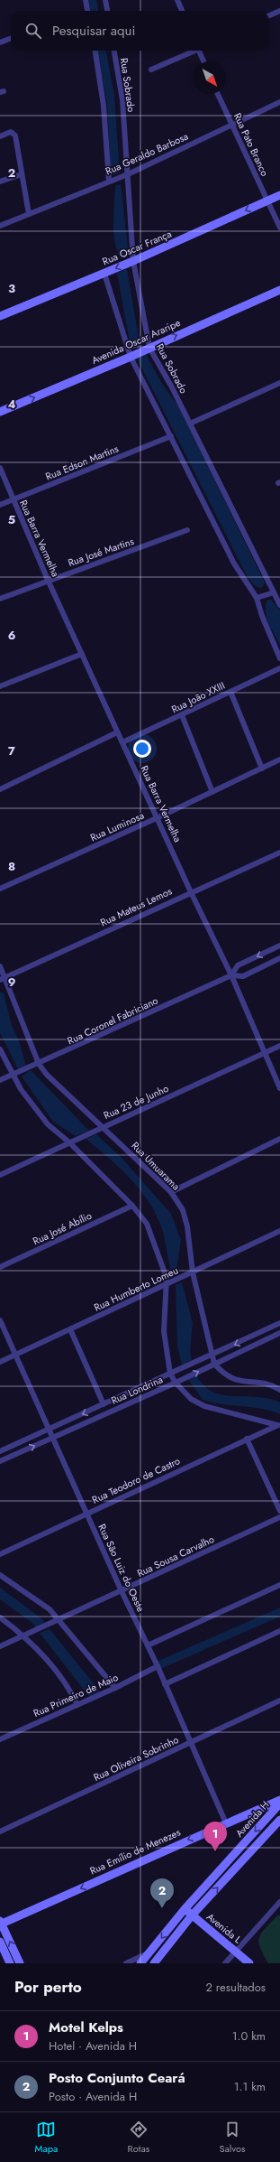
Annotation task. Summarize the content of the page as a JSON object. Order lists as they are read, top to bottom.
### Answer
{
  "streets": {
    "street": [
      "Rua Sobrado",
      "Rua Pato Branco",
      "Rua Geraldo Barbosa",
      "Rua Oscar França",
      "Avenida Oscar Araripe",
      "Rua Edson Martins",
      "Rua Barra Vermelha",
      "Rua José Martins",
      "Rua João XXIII",
      "Rua Luminosa",
      "Rua Mateus Lemos",
      "Rua Coronel Fabriciano",
      "Rua 23 de Junho",
      "Rua Umuarama",
      "Rua José Abílio",
      "Rua Humberto Lomeu",
      "Rua Londrina",
      "Rua Teodoro de Castro",
      "Rua Sousa Carvalho",
      "Rua São Luiz do Oeste",
      "Rua Primeiro de Maio",
      "Rua Oliveira Sobrinho",
      "Avenida H",
      "Rua Emílio de Menezes",
      "Avenida L"
    ]
  },
  "crossings": [
    ["Rua Sobrado", "Rua Geraldo Barbosa"],
    ["Rua Sobrado", "Rua Oscar França"],
    ["Rua Sobrado", "Avenida Oscar Araripe"],
    ["Rua Pato Branco", "Rua Geraldo Barbosa"],
    ["Rua Pato Branco", "Rua Oscar França"],
    ["Rua Edson Martins", "Rua Barra Vermelha"],
    ["Rua Barra Vermelha", "Rua José Martins"],
    ["Rua Barra Vermelha", "Rua João XXIII"],
    ["Rua Barra Vermelha", "Rua Luminosa"],
    ["Rua Barra Vermelha", "Rua Mateus Lemos"],
    ["Rua Barra Vermelha", "Rua Coronel Fabriciano"],
    ["Rua Barra Vermelha", "Rua 23 de Junho"],
    ["Rua Mateus Lemos", "Rua Umuarama"],
    ["Rua Coronel Fabriciano", "Rua Umuarama"],
    ["Rua 23 de Junho", "Rua Umuarama"],
    ["Rua Umuarama", "Rua Humberto Lomeu"],
    ["Rua Umuarama", "Rua Londrina"],
    ["Rua Humberto Lomeu", "Rua São Luiz do Oeste"],
    ["Rua Londrina", "Rua São Luiz do Oeste"],
    ["Rua Teodoro de Castro", "Rua São Luiz do Oeste"],
    ["Rua Sousa Carvalho", "Rua São Luiz do Oeste"],
    ["Rua São Luiz do Oeste", "Rua Primeiro de Maio"],
    ["Rua São Luiz do Oeste", "Rua Oliveira Sobrinho"],
    ["Rua São Luiz do Oeste", "Rua Emílio de Menezes"],
    ["Avenida H", "Avenida L"]
  ],
  "one_way": ["Rua Oscar França", "Avenida Oscar Araripe", "Rua Emílio de Menezes"],
  "north": "bottom right",
  "page": {
    "search": "Pesquisar aqui",
    "pins": ["1", "2"],
    "heading": ["Por perto", "2 resultados"],
    "list": [
      {
        "mark": "1",
        "name": "Motel Kelps",
        "note": "Hotel · Avenida H",
        "value": "1.0 km"
      },
      {
        "mark": "2",
        "name": "Posto Conjunto Ceará",
        "note": "Posto · Avenida H",
        "value": "1.1 km"
      }
    ],
    "nav": ["Mapa", "Rotas", "Salvos"]
  },
  "grid": {
    "rows": [
      "2",
      "3",
      "4",
      "5",
      "6",
      "7",
      "8",
      "9"
    ]
  }
}
